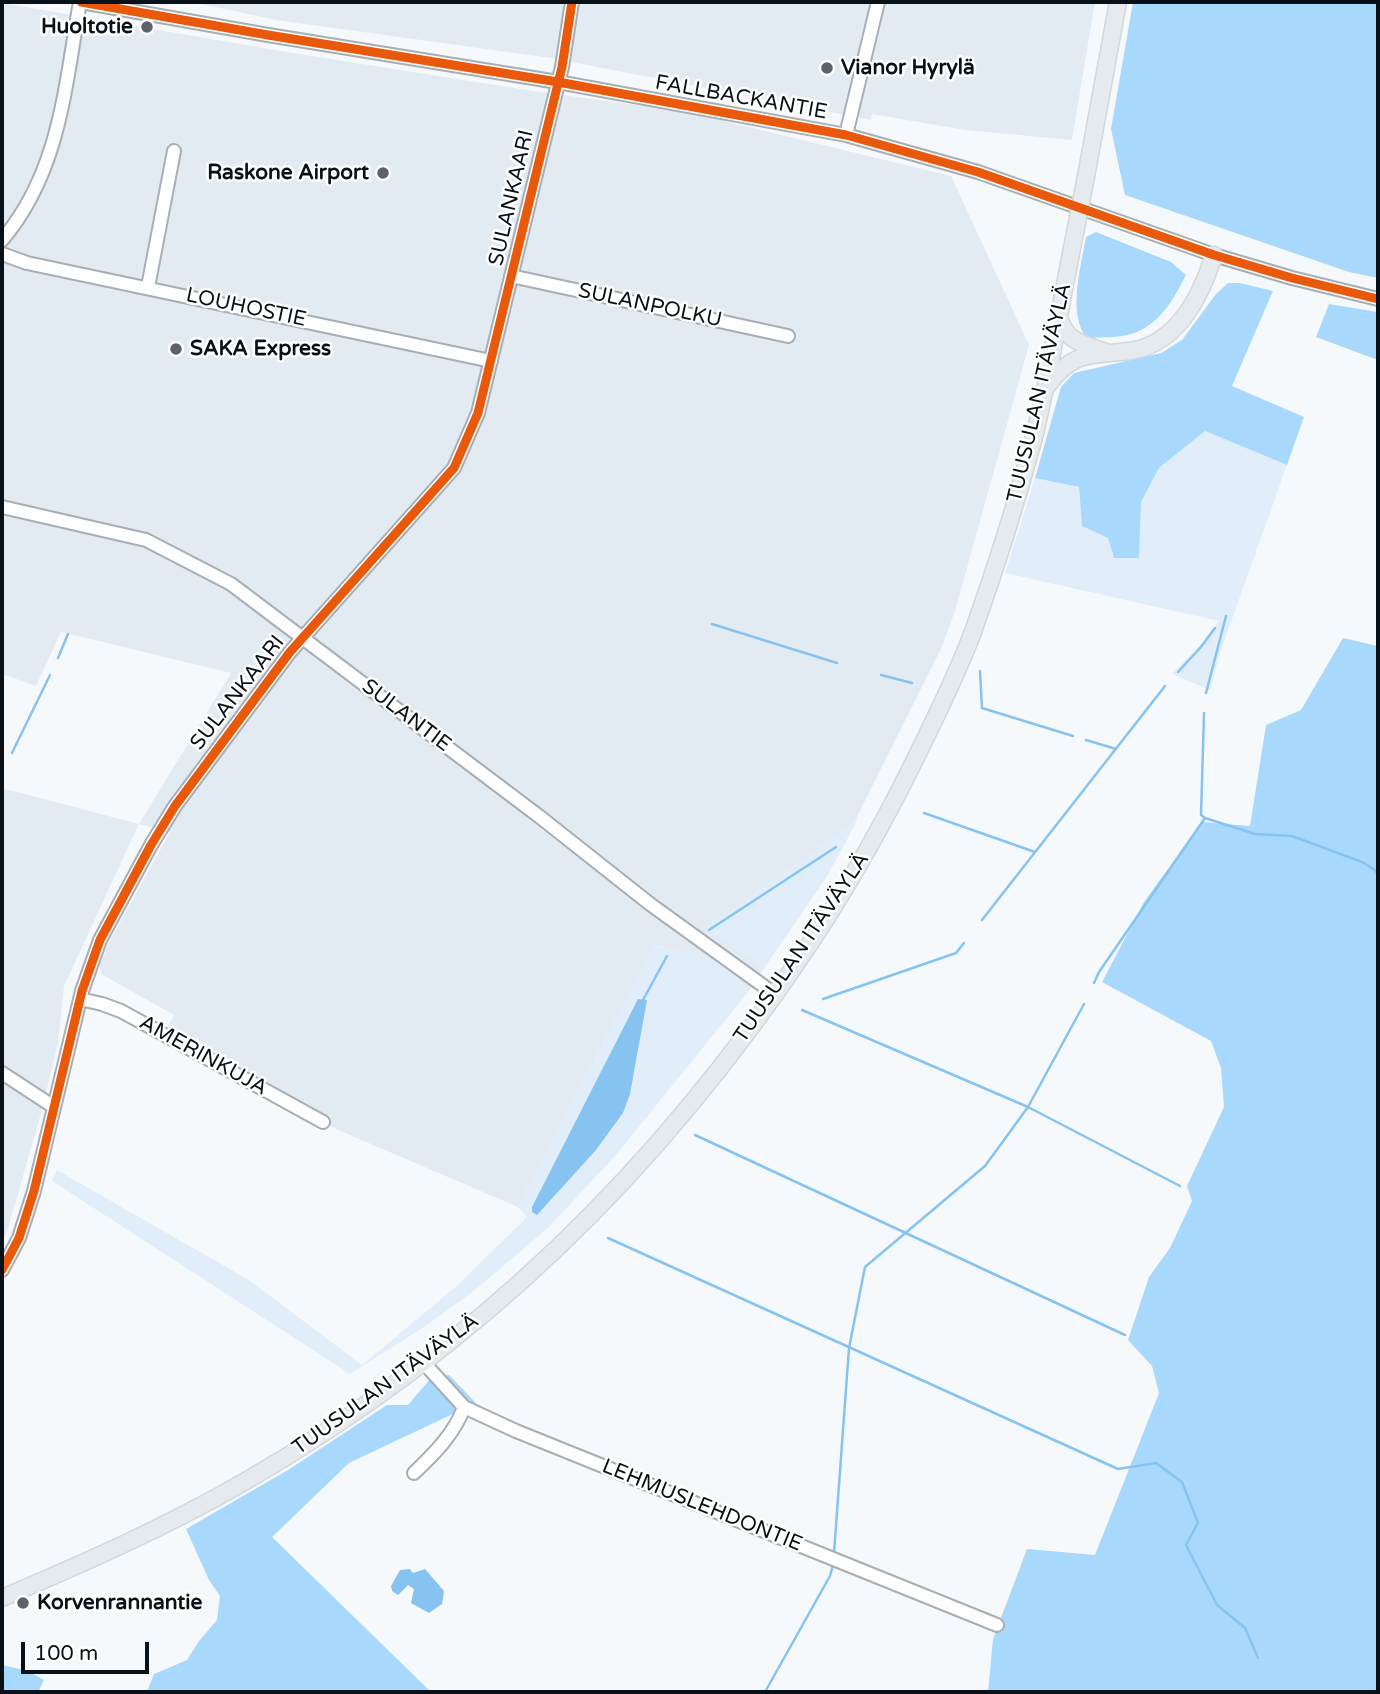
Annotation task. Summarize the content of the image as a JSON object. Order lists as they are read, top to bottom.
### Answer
{
  "streets": {
    "main road": ["TUUSULAN ITÄVÄYLÄ"],
    "street": [
      "FALLBACKANTIE",
      "SULANKAARI",
      "SULANPOLKU",
      "LOUHOSTIE",
      "SULANTIE",
      "AMERINKUJA",
      "LEHMUSLEHDONTIE"
    ]
  },
  "crossings": [
    ["FALLBACKANTIE", "SULANKAARI"],
    ["SULANKAARI", "SULANPOLKU"],
    ["SULANKAARI", "LOUHOSTIE"],
    ["SULANKAARI", "SULANTIE"],
    ["SULANKAARI", "AMERINKUJA"],
    ["TUUSULAN ITÄVÄYLÄ", "SULANTIE"],
    ["TUUSULAN ITÄVÄYLÄ", "LEHMUSLEHDONTIE"]
  ],
  "places": [
    "Huoltotie",
    "Vianor Hyrylä",
    "Raskone Airport",
    "SAKA Express",
    "Korvenrannantie"
  ],
  "scale_bar": "100 m"
}
